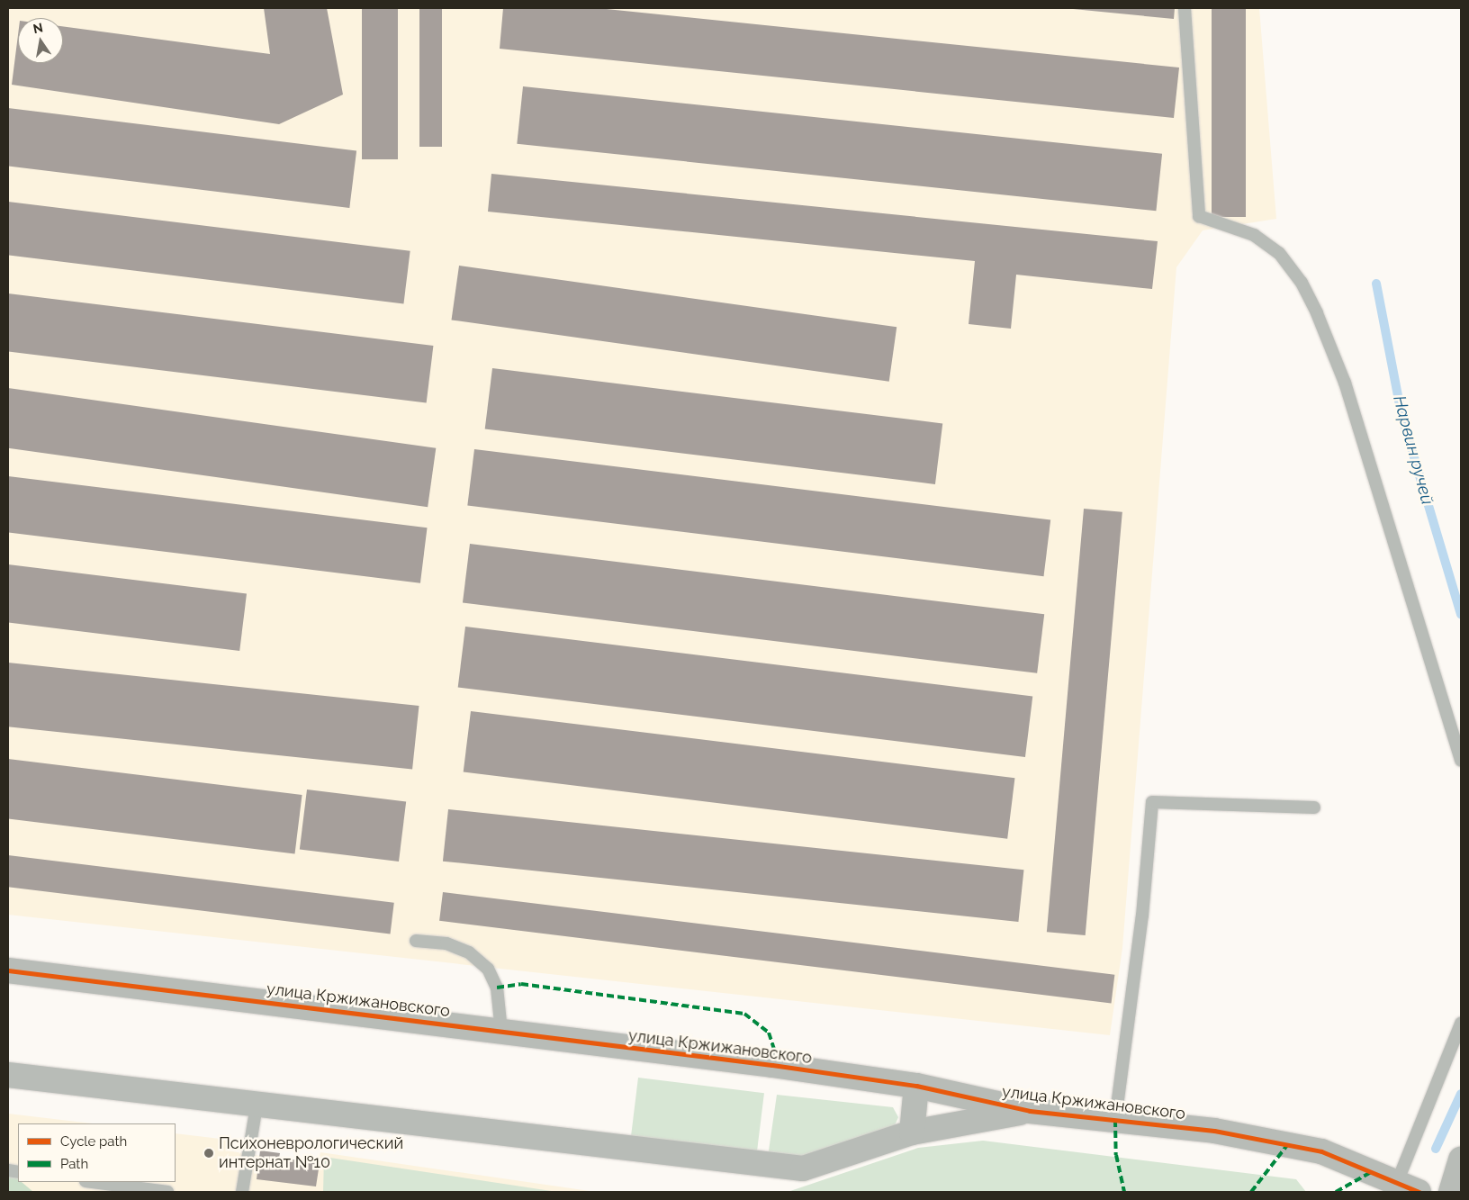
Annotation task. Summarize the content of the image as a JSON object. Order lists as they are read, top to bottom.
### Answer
{
  "streets": {
    "street": ["улица Кржижановского"]
  },
  "water": ["Нарвин ручей"],
  "places": ["Психоневрологический интернат №10"],
  "legend": ["Cycle path", "Path"],
  "north": "top"
}
